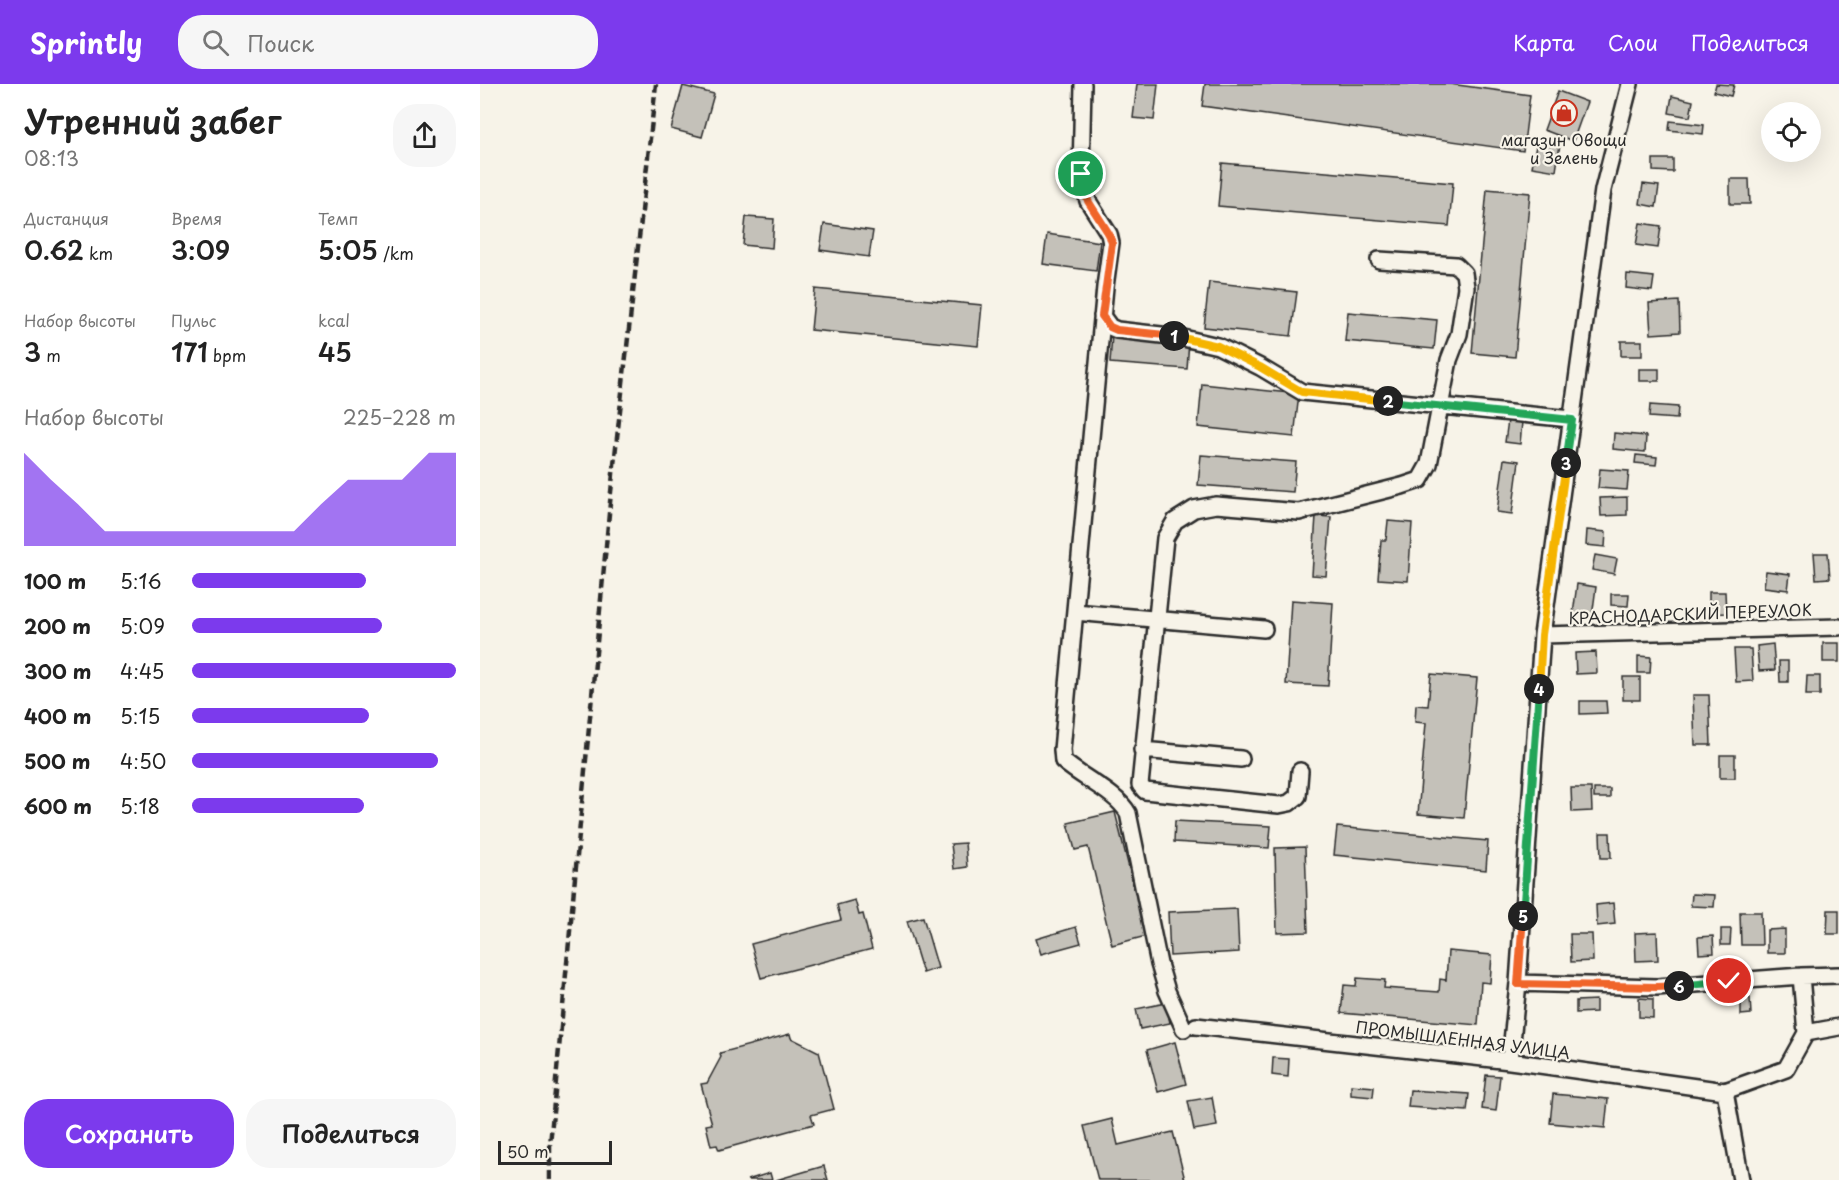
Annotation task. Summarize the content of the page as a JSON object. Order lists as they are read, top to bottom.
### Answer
{
  "streets": {
    "street": ["КРАСНОДАРСКИЙ ПЕРЕУЛОК", "ПРОМЫШЛЕННАЯ УЛИЦА"]
  },
  "places": {
    "shop": ["магазин Овощи и Зелень"]
  },
  "scale_bar": "50 m",
  "page": {
    "header": "Sprintly",
    "search": "Поиск",
    "nav": ["Карта", "Слои", "Поделиться"],
    "heading": ["Утренний забег", "08:13"],
    "stats": [
      ["Дистанция", "0.62 km"],
      ["Время", "3:09"],
      ["Темп", "5:05 /km"],
      ["Набор высоты", "3 m"],
      ["Пульс", "171 bpm"],
      ["kcal", "45"]
    ],
    "pins": [
      "1",
      "2",
      "3",
      "4",
      "5",
      "6"
    ],
    "chart": ["Набор высоты", "225–228 m"],
    "list": [
      {
        "name": "100 m",
        "note": "5:16"
      },
      {
        "name": "200 m",
        "note": "5:09"
      },
      {
        "name": "300 m",
        "note": "4:45"
      },
      {
        "name": "400 m",
        "note": "5:15"
      },
      {
        "name": "500 m",
        "note": "4:50"
      },
      {
        "name": "600 m",
        "note": "5:18"
      }
    ],
    "buttons": ["Сохранить", "Поделиться"],
    "scale": "50 m"
  }
}
